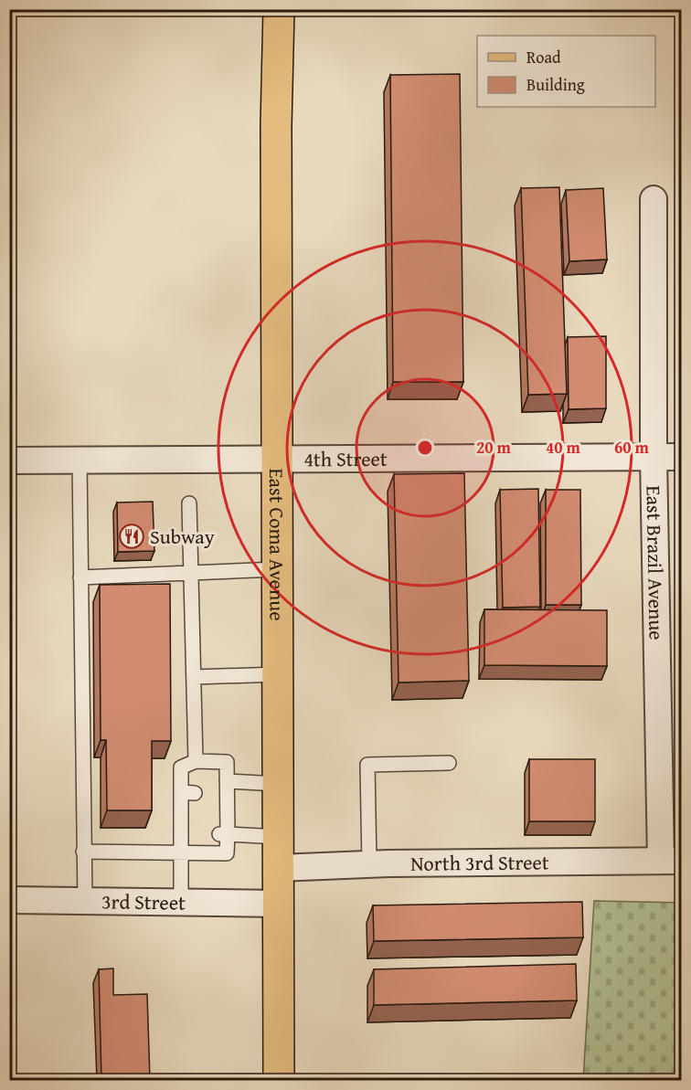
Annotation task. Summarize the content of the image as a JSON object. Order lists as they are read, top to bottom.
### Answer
{
  "streets": {
    "main road": ["East Coma Avenue"],
    "street": [
      "4th Street",
      "East Brazil Avenue",
      "North 3rd Street",
      "3rd Street"
    ]
  },
  "crossings": [
    ["4th Street", "East Coma Avenue"],
    ["4th Street", "East Brazil Avenue"],
    ["East Coma Avenue", "North 3rd Street"],
    ["East Coma Avenue", "3rd Street"],
    ["East Brazil Avenue", "North 3rd Street"]
  ],
  "places": {
    "restaurant": ["Subway"]
  },
  "legend": ["Road", "Building"],
  "rings": ["20 m", "40 m", "60 m"]
}
